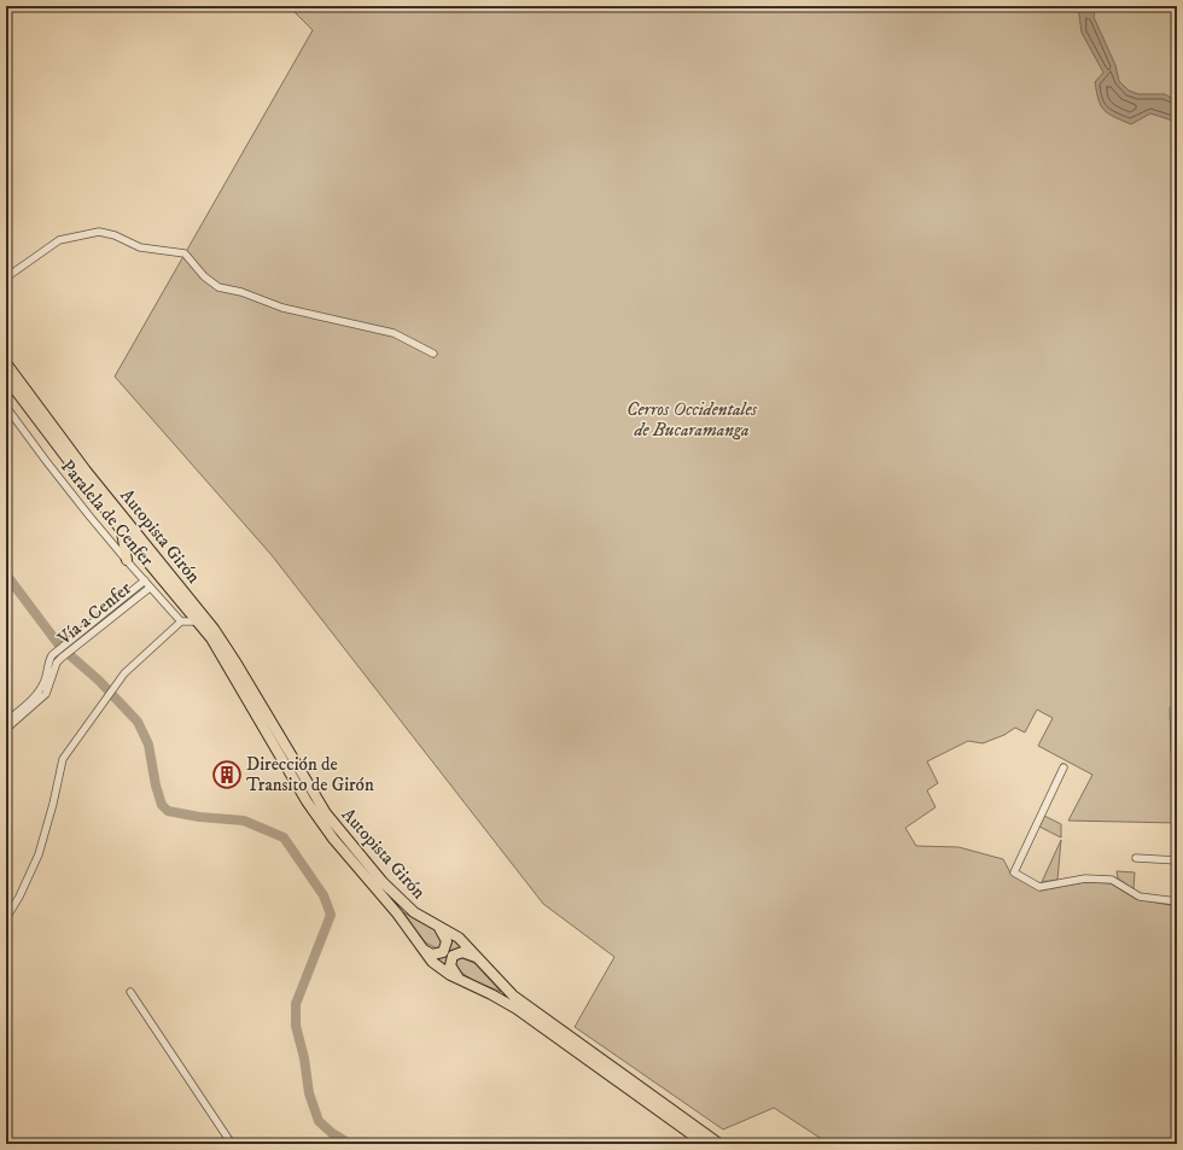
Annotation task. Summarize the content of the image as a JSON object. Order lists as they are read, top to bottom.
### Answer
{
  "streets": {
    "highway": ["Autopista Girón"],
    "street": ["Paralela de Cenfer", "Vía a Cenfer"]
  },
  "crossings": [
    ["Paralela de Cenfer", "Vía a Cenfer"]
  ],
  "parks": ["Cerros Occidentales de Bucaramanga"],
  "places": {
    "building": ["Dirección de Transito de Girón"]
  }
}
